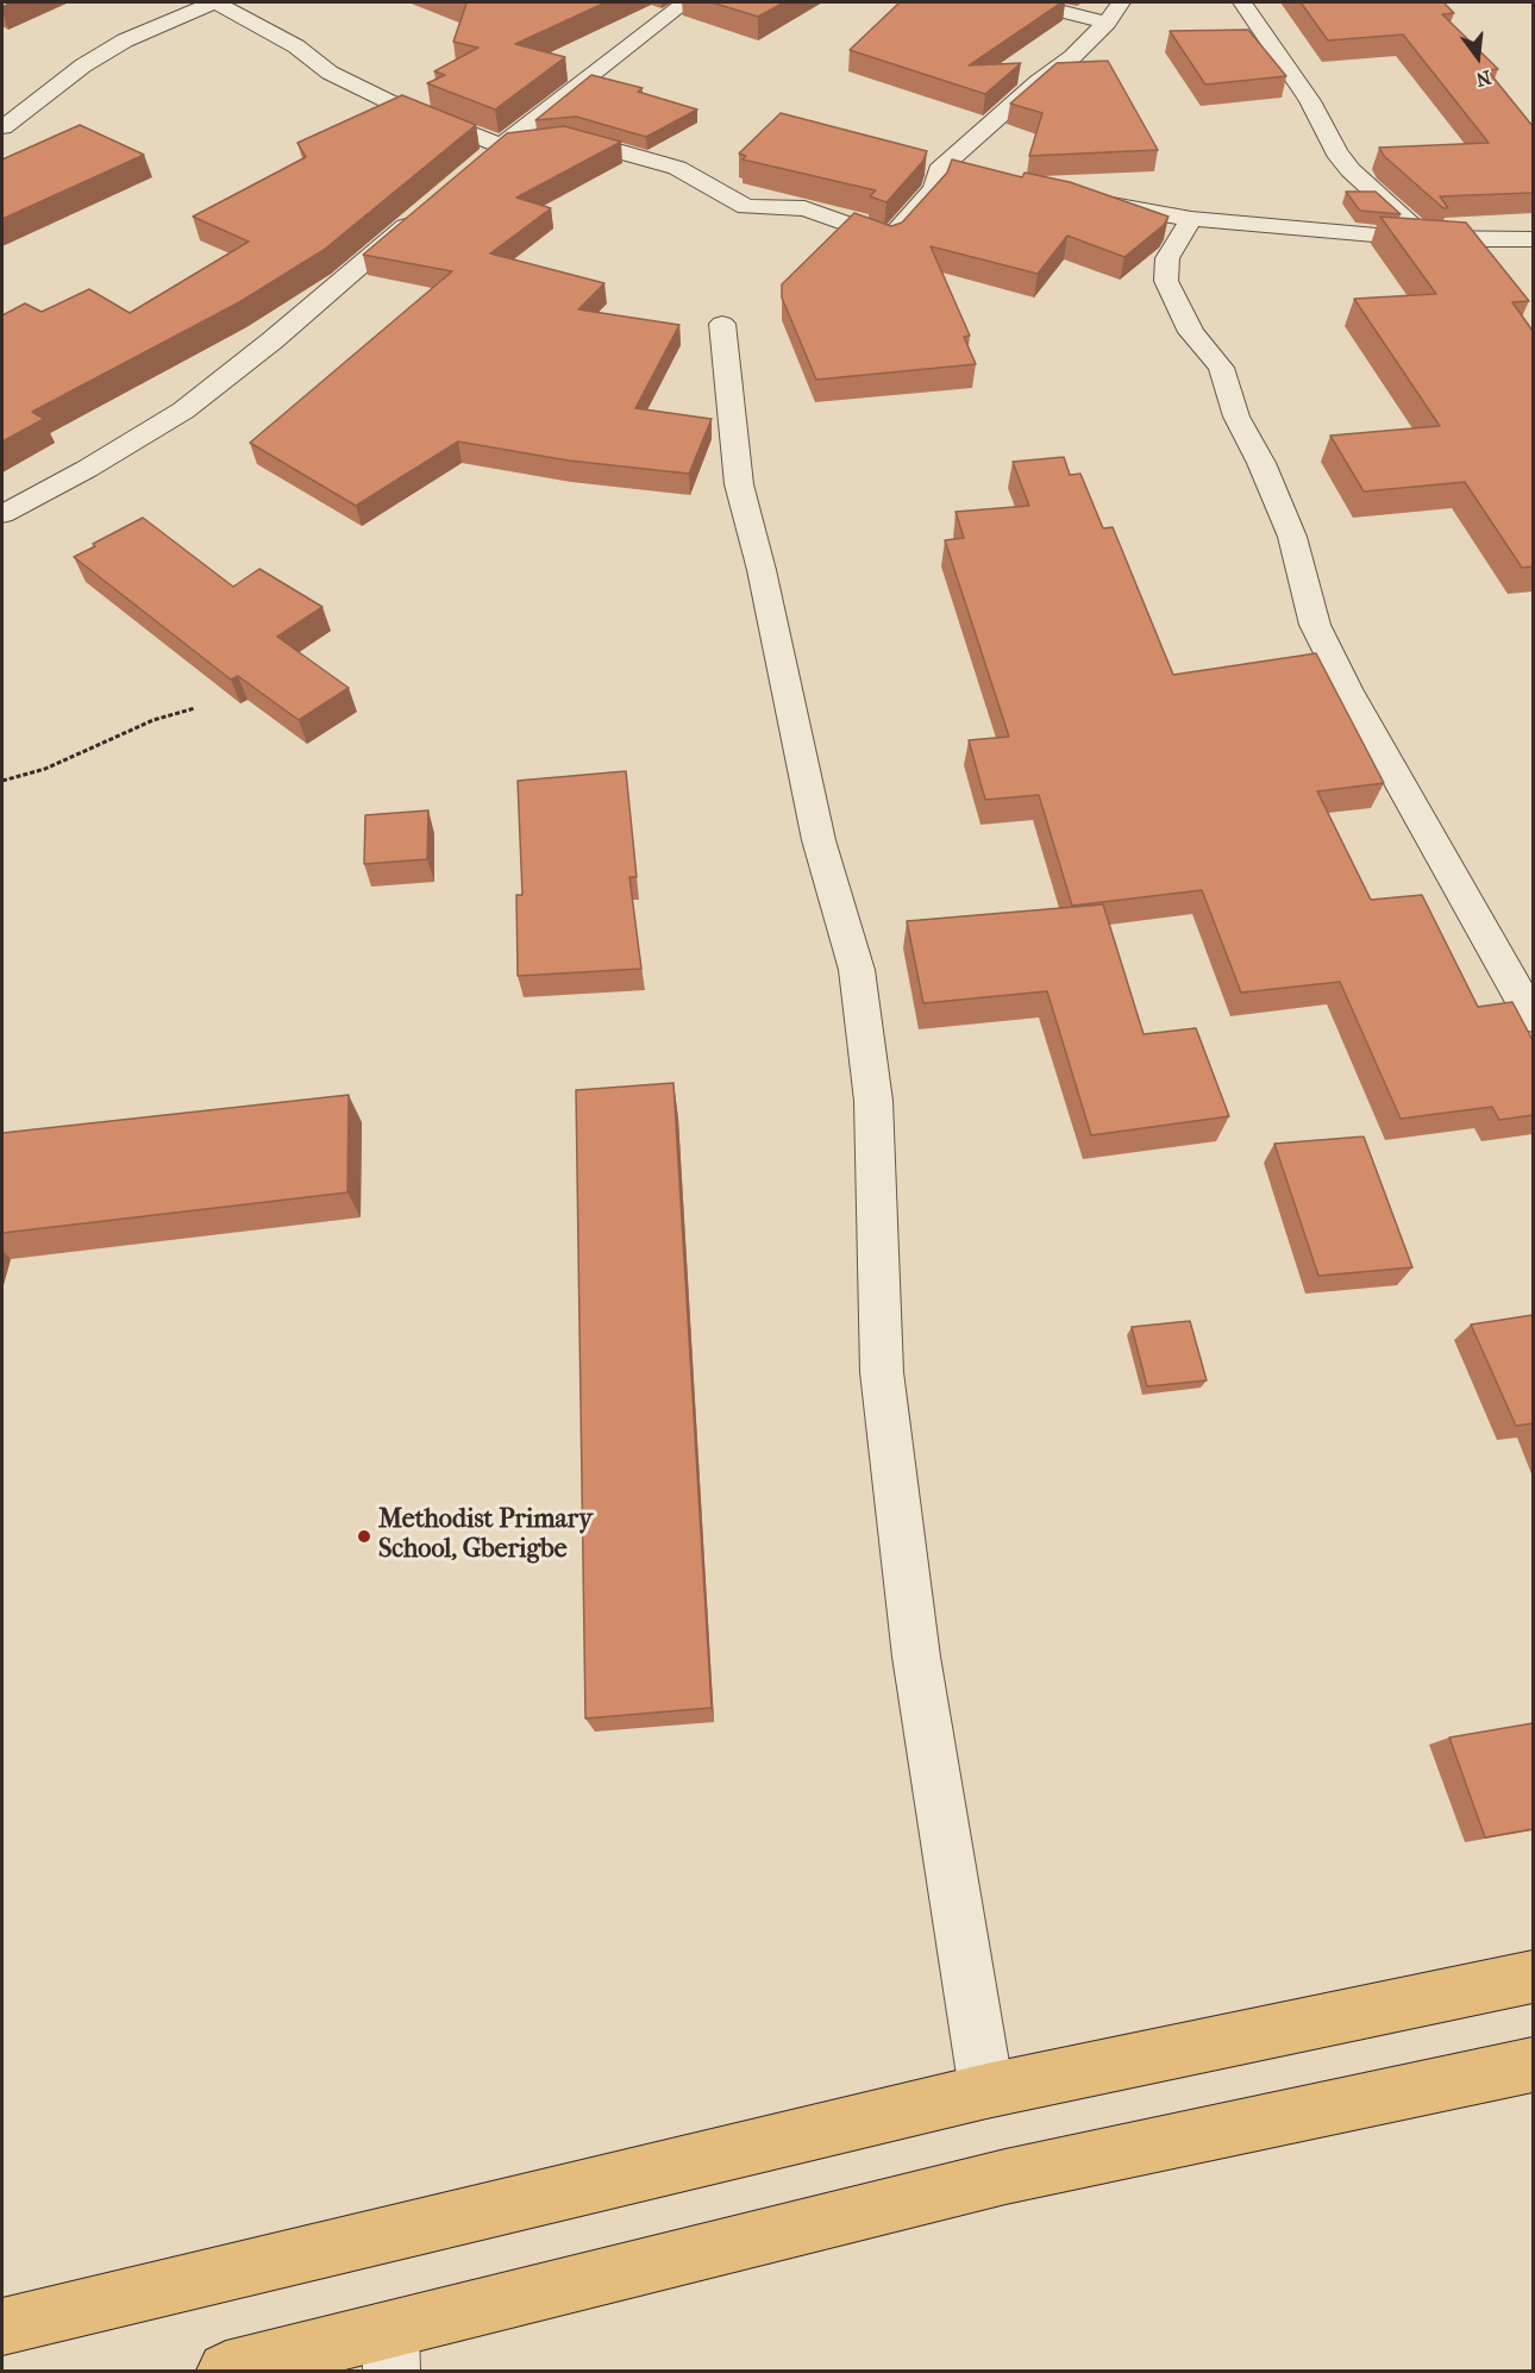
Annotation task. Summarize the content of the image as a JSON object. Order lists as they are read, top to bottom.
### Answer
{
  "places": ["Methodist Primary School, Gberigbe"],
  "north": "bottom"
}
